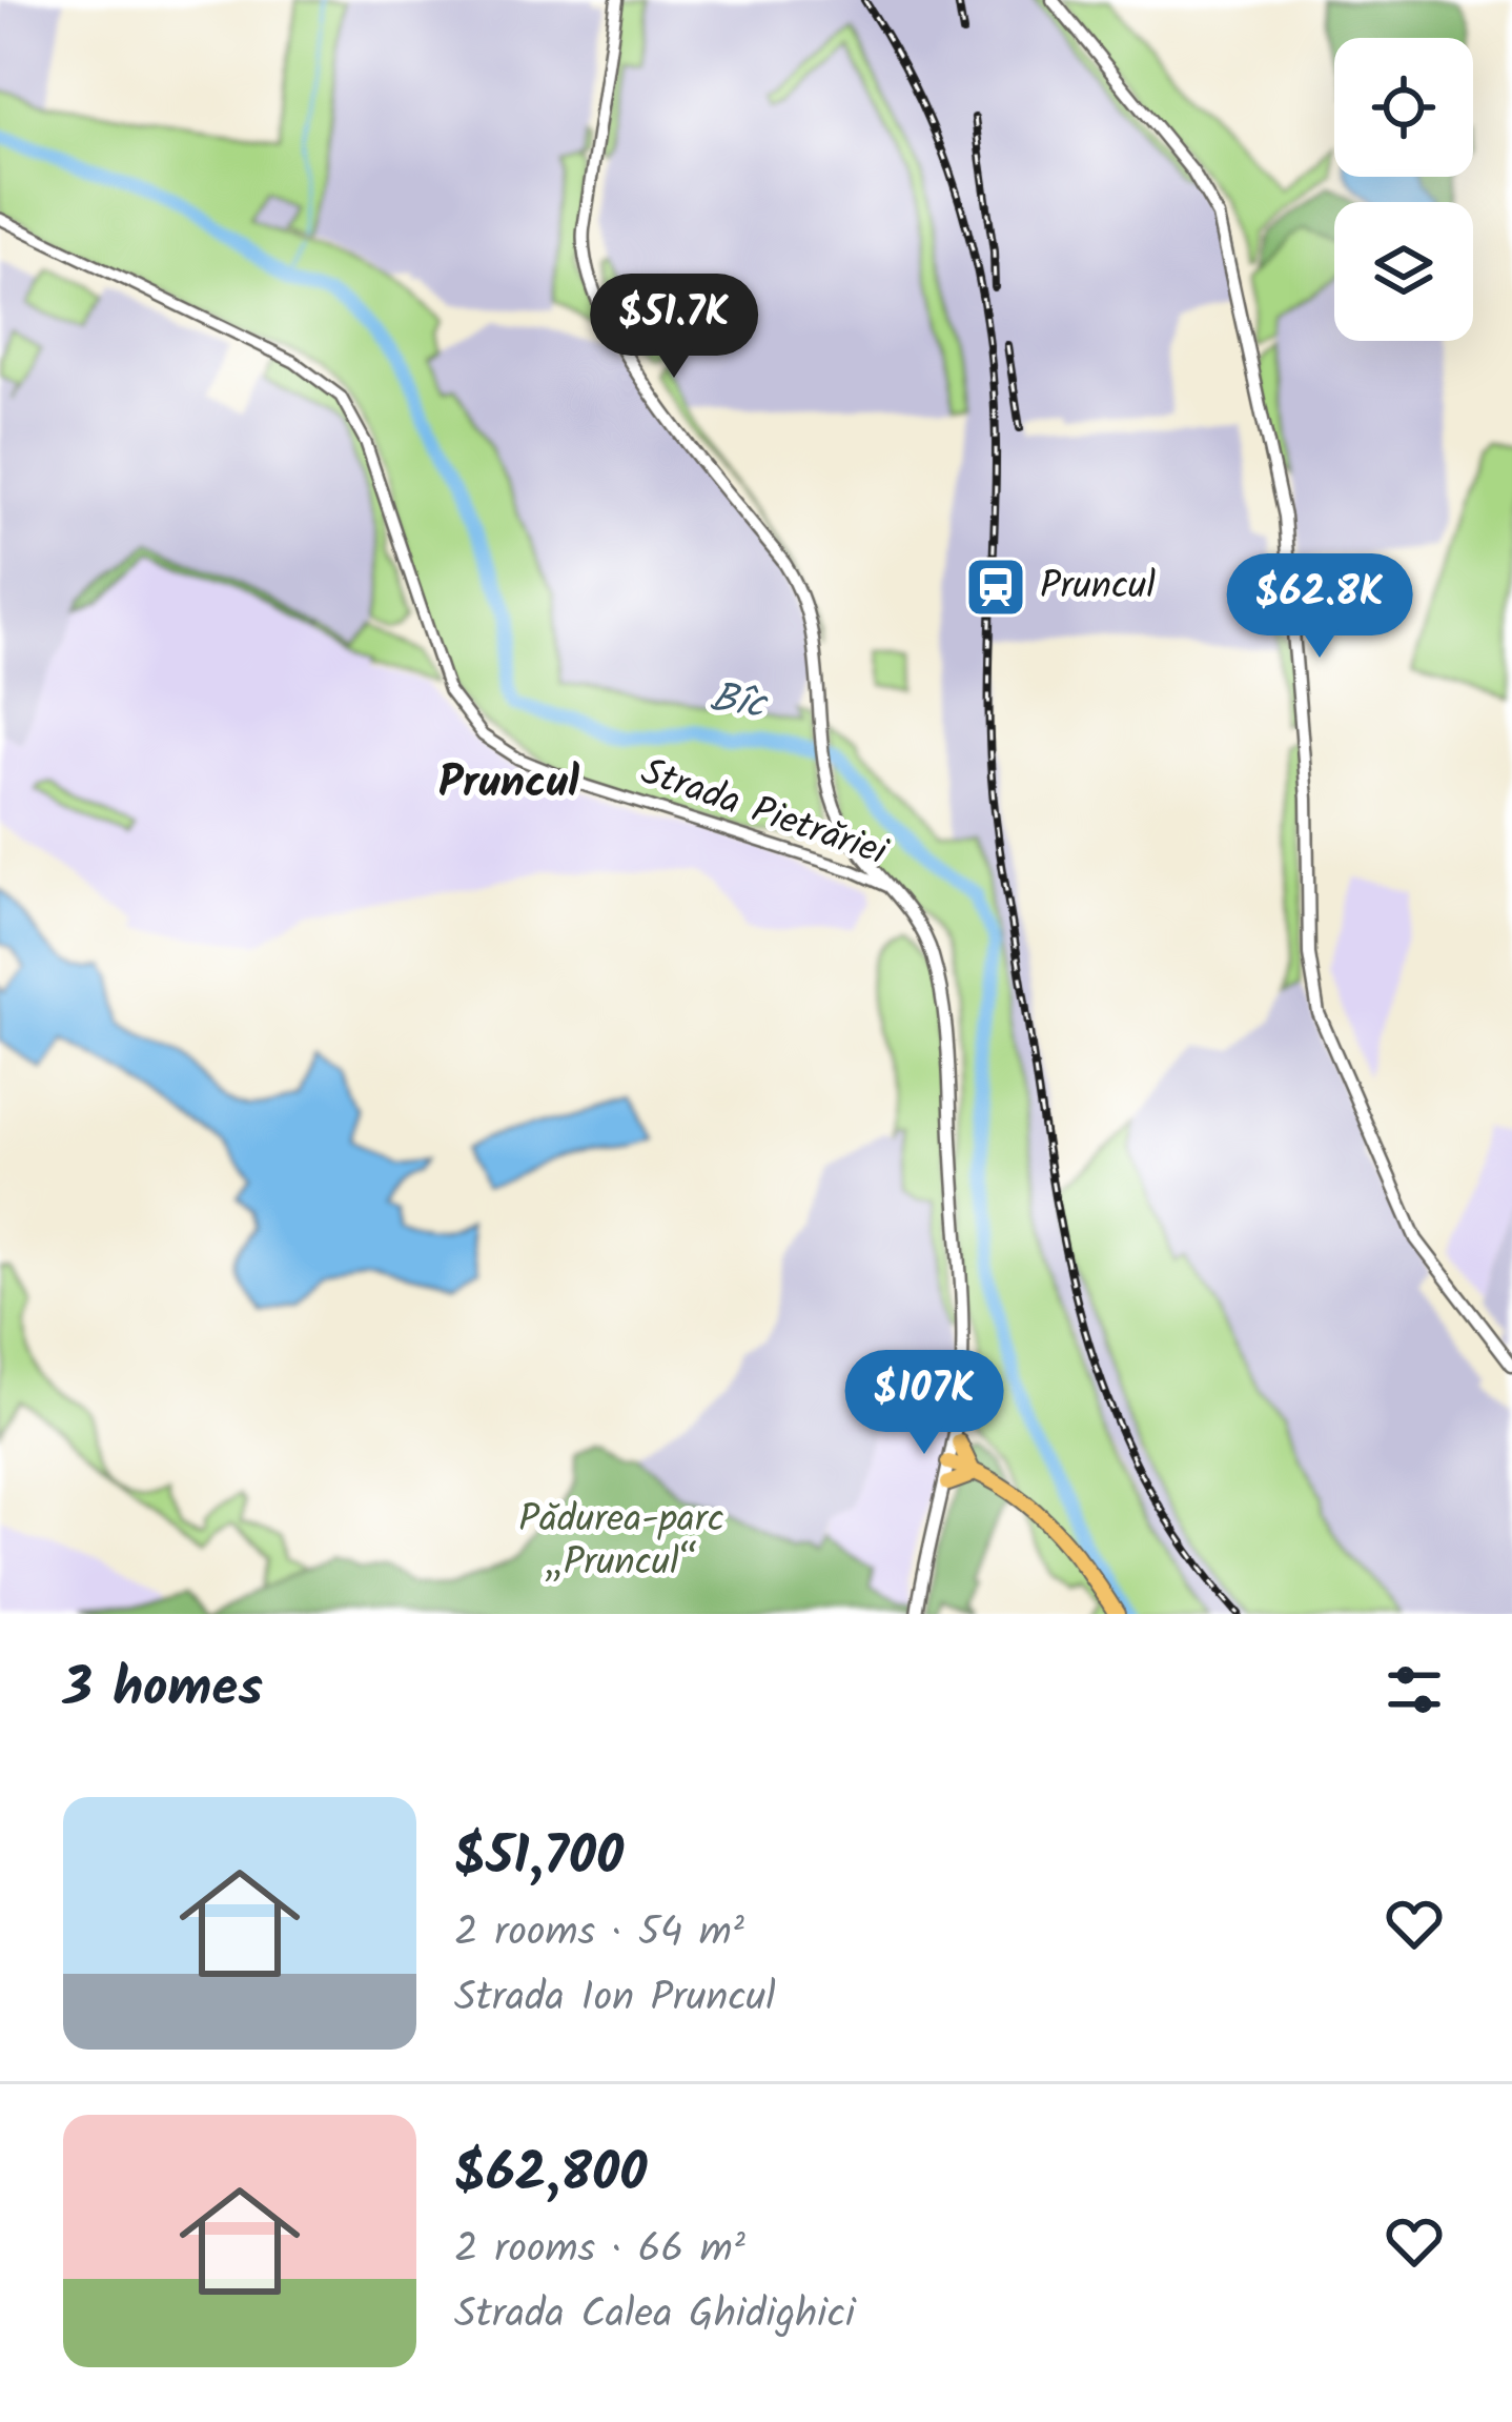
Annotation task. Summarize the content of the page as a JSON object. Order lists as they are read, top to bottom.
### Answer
{
  "streets": {
    "street": ["Strada Pietrăriei"]
  },
  "districts": ["Pruncul"],
  "water": ["Bîc"],
  "parks": ["Pădurea-parc „Pruncul“"],
  "places": {
    "station": ["Pruncul"]
  },
  "page": {
    "price": ["$51.7K", "$62.8K", "$107K"],
    "heading": "3 homes",
    "list": [
      {
        "name": "$51,700",
        "note": "2 rooms · 54 m² · Strada Ion Pruncul"
      },
      {
        "name": "$62,800",
        "note": "2 rooms · 66 m² · Strada Calea Ghidighici"
      }
    ]
  }
}
